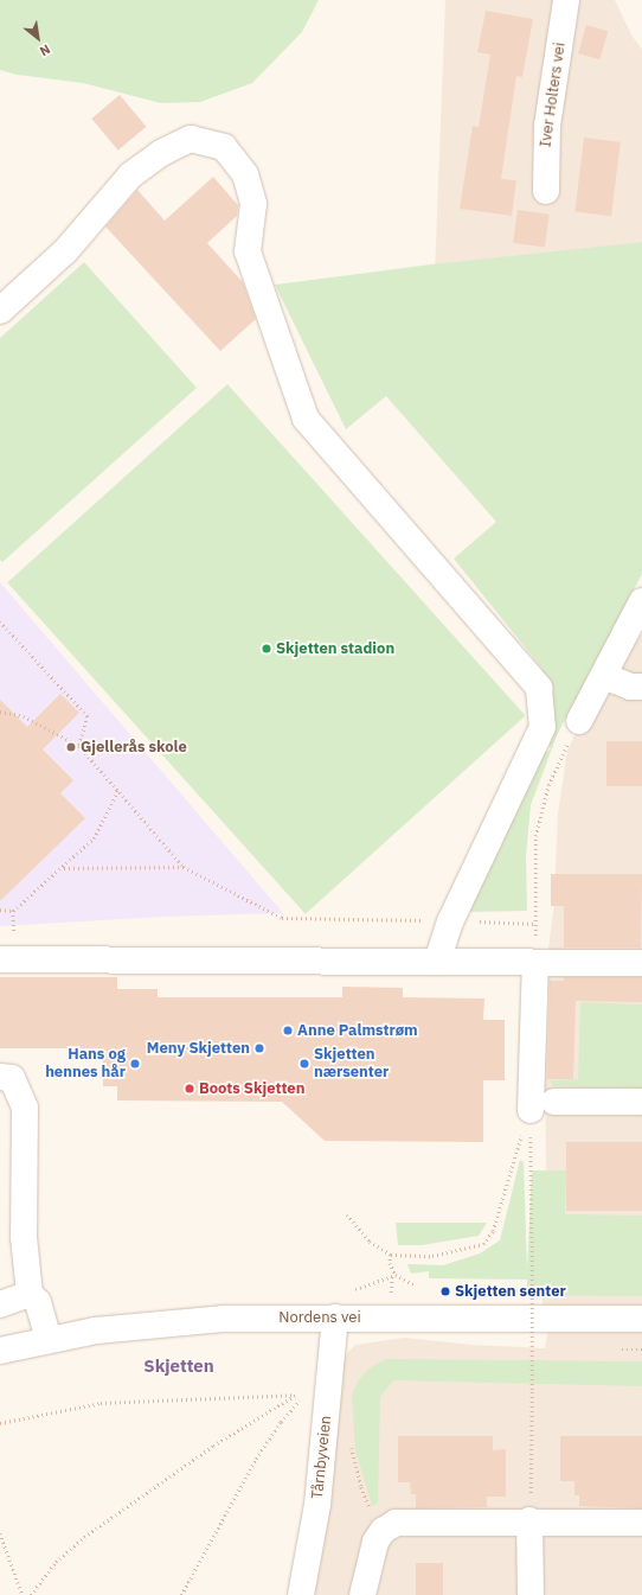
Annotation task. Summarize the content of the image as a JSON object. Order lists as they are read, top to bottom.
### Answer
{
  "streets": {
    "street": ["Iver Holters vei", "Nordens vei", "Tårnbyveien"]
  },
  "crossings": [
    ["Nordens vei", "Tårnbyveien"]
  ],
  "districts": ["Skjetten"],
  "places": [
    "Skjetten stadion",
    "Gjellerås skole",
    "Anne Palmstrøm",
    "Meny Skjetten",
    "Hans og hennes hår",
    "Skjetten nærsenter",
    "Boots Skjetten",
    "Skjetten senter"
  ],
  "north": "bottom right"
}
